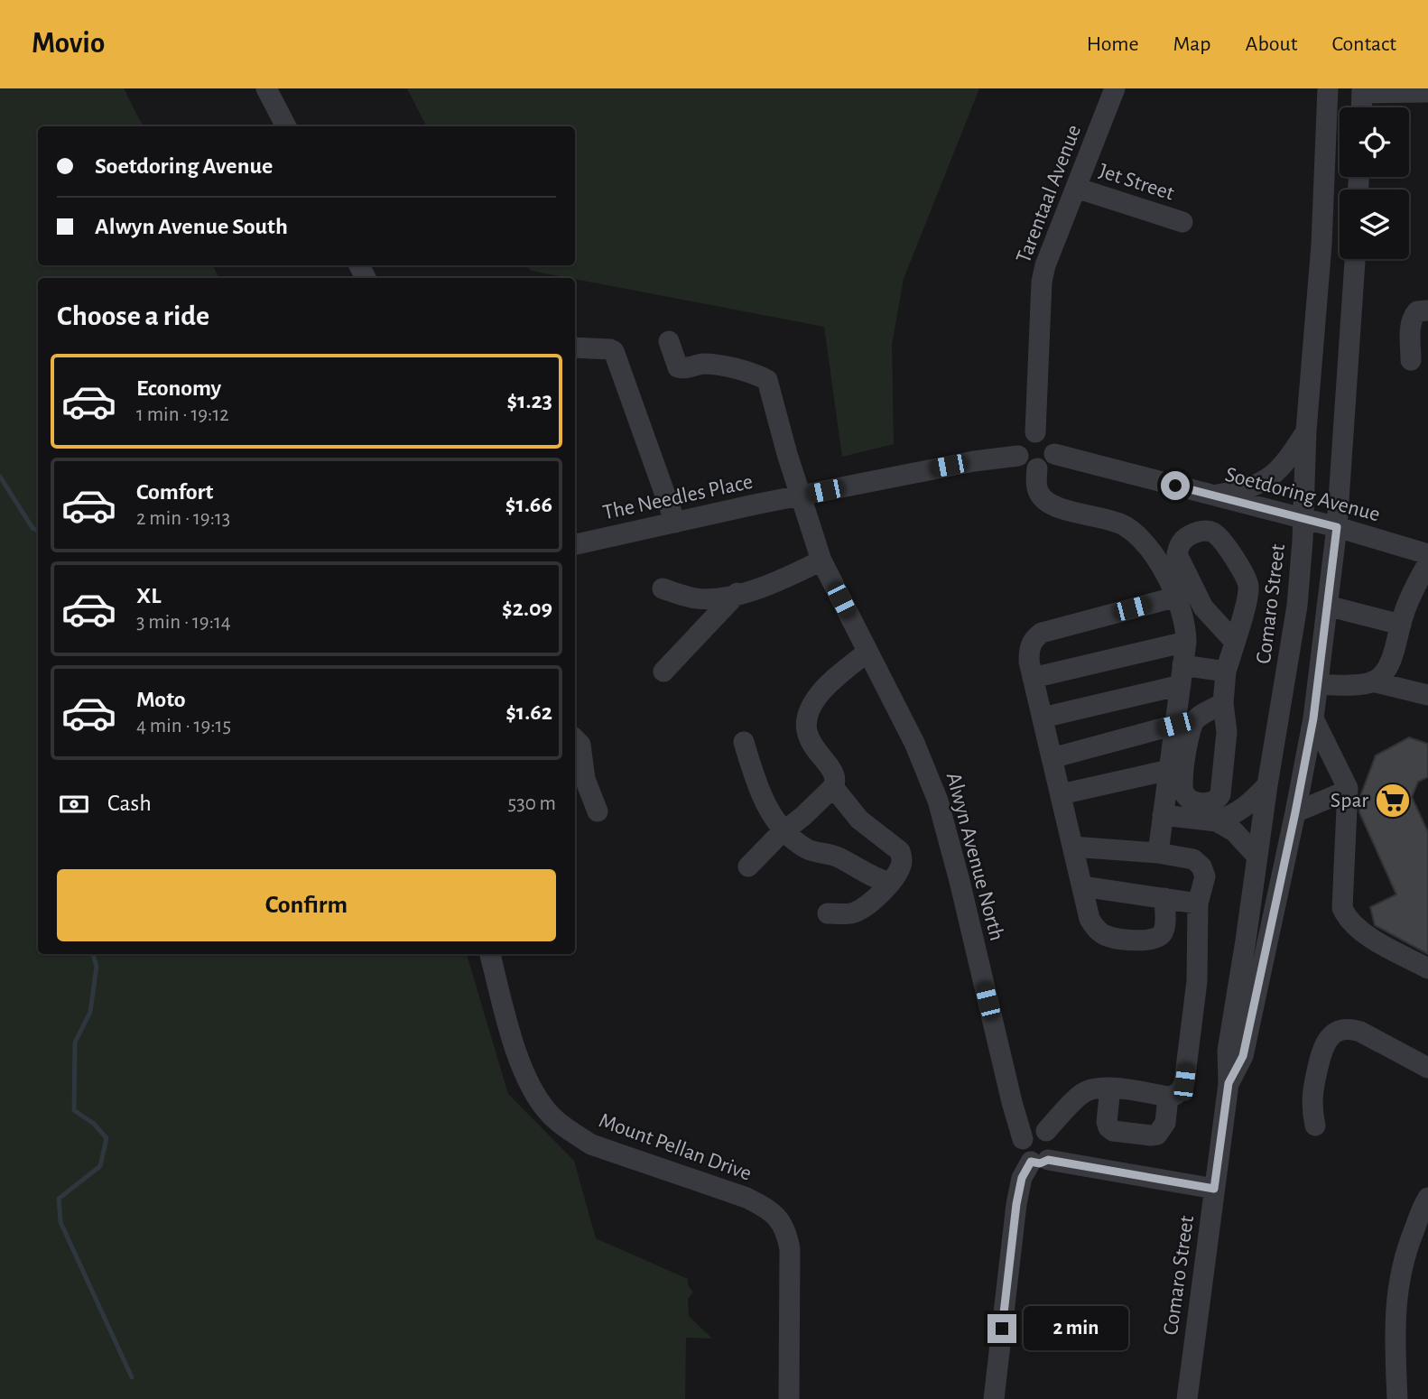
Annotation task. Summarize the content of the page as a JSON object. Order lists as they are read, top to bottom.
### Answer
{
  "streets": {
    "street": [
      "Jet Street",
      "Tarentaal Avenue",
      "Soetdoring Avenue",
      "The Needles Place",
      "Comaro Street",
      "Alwyn Avenue North",
      "Mount Pellan Drive"
    ]
  },
  "crossings": [
    ["Jet Street", "Tarentaal Avenue"],
    ["Tarentaal Avenue", "Soetdoring Avenue"],
    ["Soetdoring Avenue", "Comaro Street"],
    ["The Needles Place", "Alwyn Avenue North"]
  ],
  "places": {
    "supermarket": ["Spar"]
  },
  "page": {
    "header": "Movio",
    "nav": [
      "Home",
      "Map",
      "About",
      "Contact"
    ],
    "banner": ["Soetdoring Avenue", "Alwyn Avenue South"],
    "heading": "Choose a ride",
    "list": [
      {
        "name": "Economy",
        "note": "1 min · 19:12",
        "value": "$1.23"
      },
      {
        "name": "Comfort",
        "note": "2 min · 19:13",
        "value": "$1.66"
      },
      {
        "name": "XL",
        "note": "3 min · 19:14",
        "value": "$2.09"
      },
      {
        "name": "Moto",
        "note": "4 min · 19:15",
        "value": "$1.62"
      }
    ],
    "pay": ["Cash", "530 m"],
    "buttons": "Confirm",
    "bubble": "2 min"
  }
}
